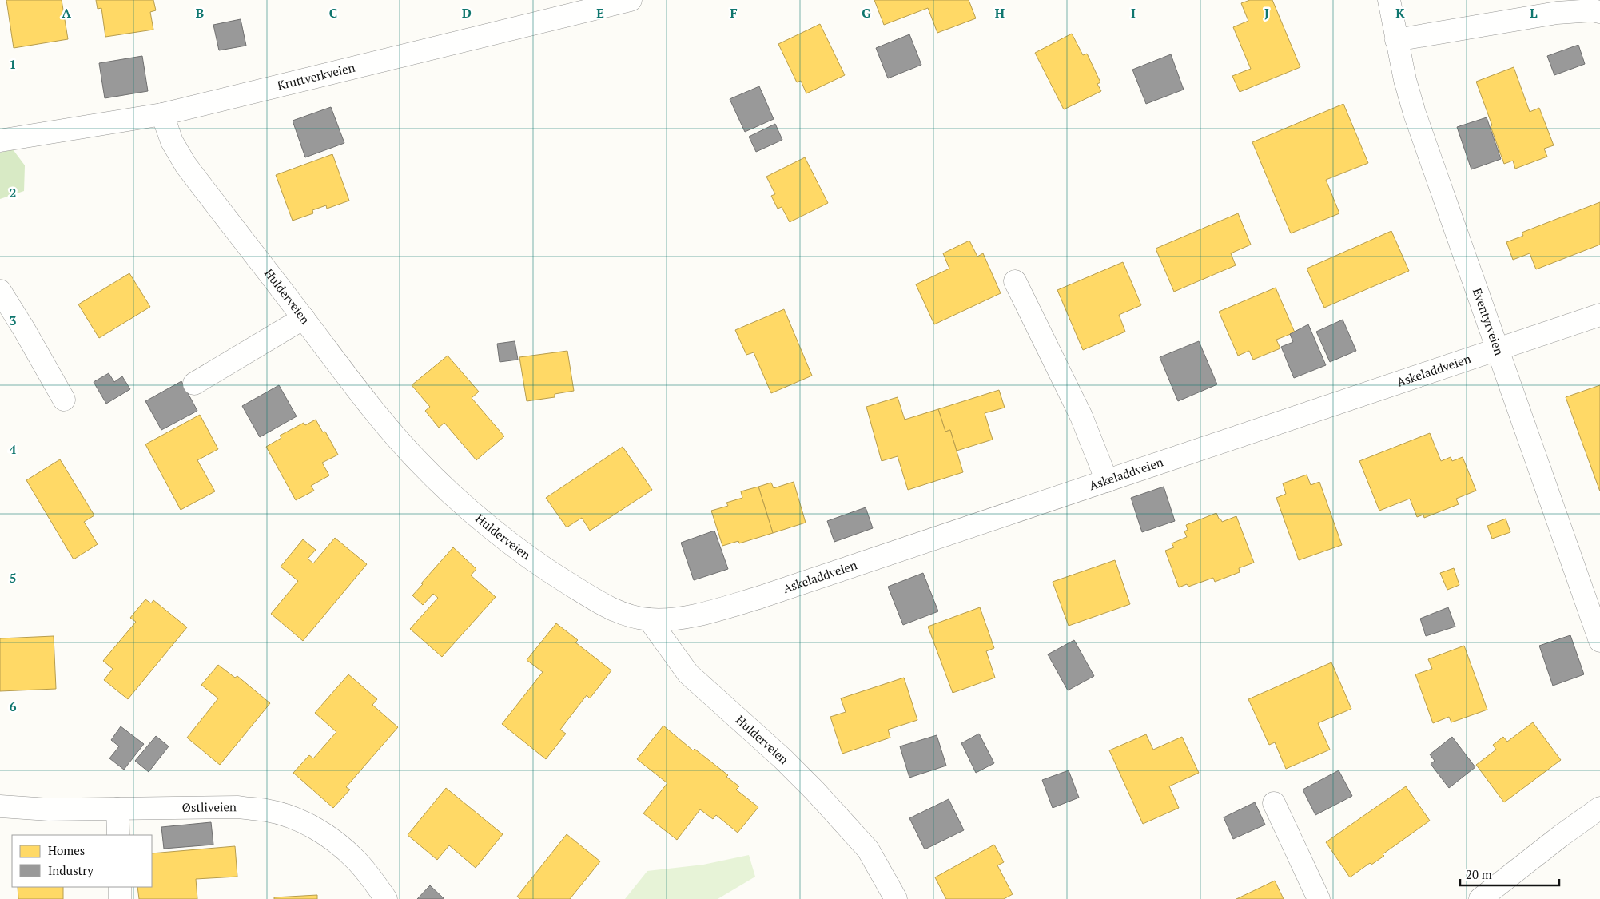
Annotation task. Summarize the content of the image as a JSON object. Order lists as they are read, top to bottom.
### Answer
{
  "streets": {
    "street": [
      "Kruttverkveien",
      "Hulderveien",
      "Eventyrveien",
      "Askeladdveien",
      "Østliveien"
    ]
  },
  "crossings": [
    ["Kruttverkveien", "Hulderveien"],
    ["Hulderveien", "Askeladdveien"],
    ["Eventyrveien", "Askeladdveien"]
  ],
  "legend": ["Homes", "Industry"],
  "scale_bar": "20 m",
  "grid": {
    "columns": [
      "A",
      "B",
      "C",
      "D",
      "E",
      "F",
      "G",
      "H",
      "I",
      "J",
      "K",
      "L"
    ],
    "rows": [
      "1",
      "2",
      "3",
      "4",
      "5",
      "6"
    ]
  }
}
